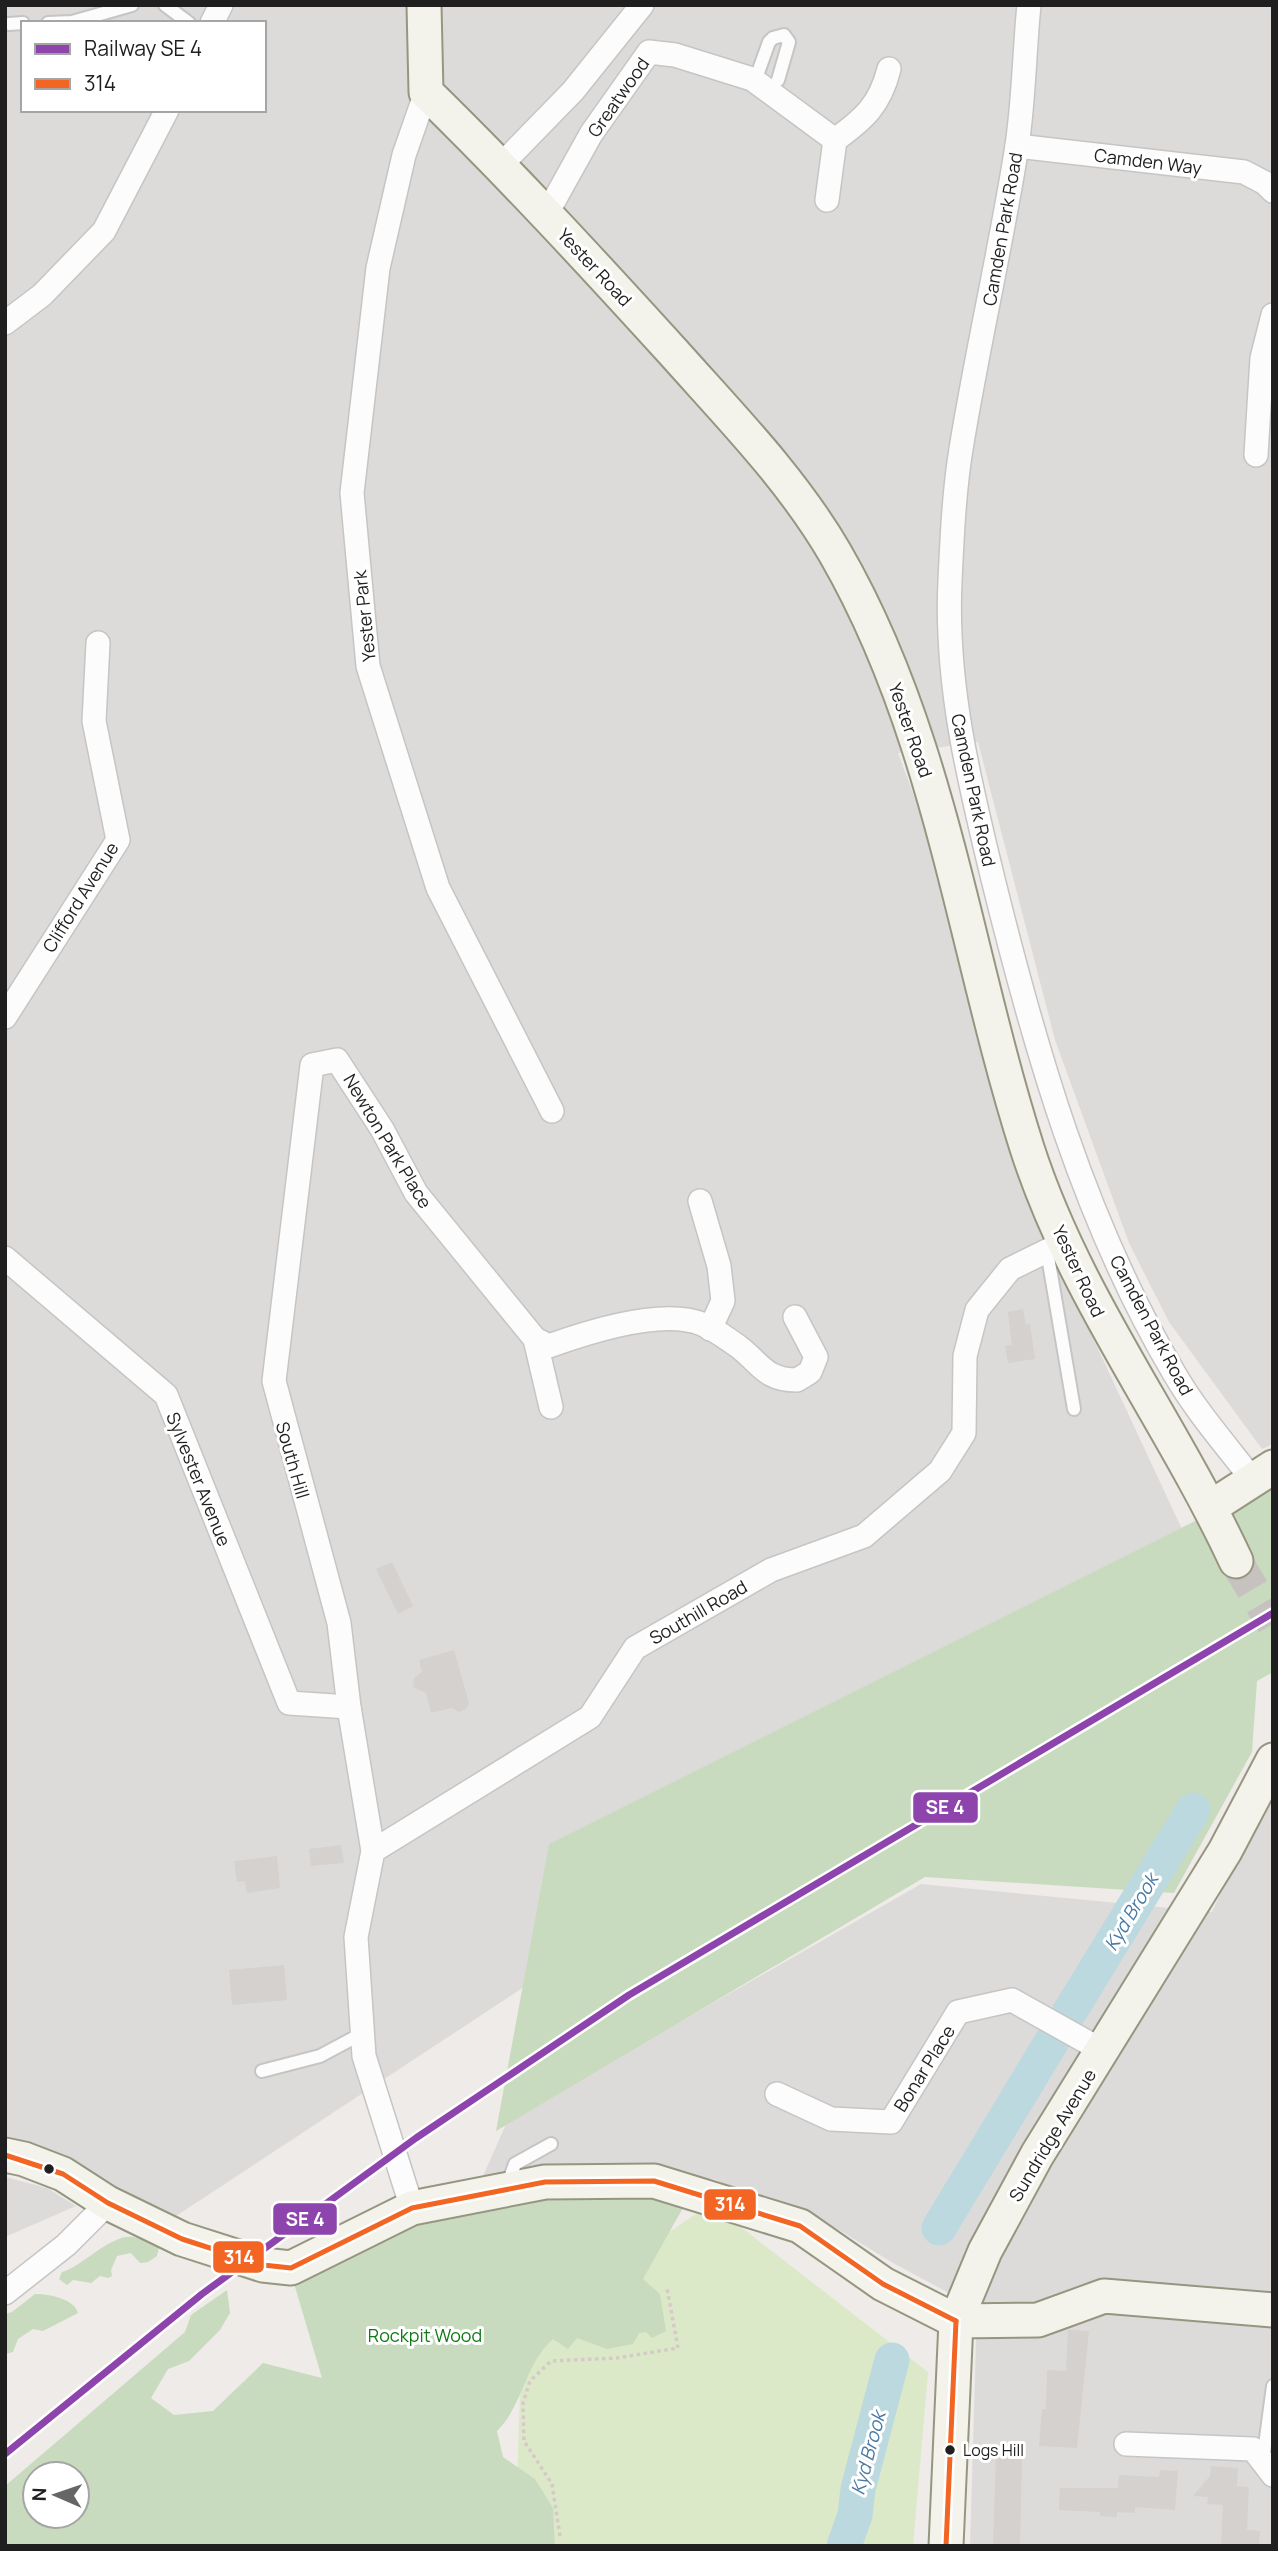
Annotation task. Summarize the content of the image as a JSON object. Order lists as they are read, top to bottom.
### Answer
{
  "streets": {
    "street": [
      "Greatwood",
      "Camden Way",
      "Camden Park Road",
      "Yester Road",
      "Yester Park",
      "Clifford Avenue",
      "Newton Park Place",
      "South Hill",
      "Sylvester Avenue",
      "Southill Road",
      "Bonar Place",
      "Sundridge Avenue"
    ]
  },
  "crossings": [
    ["Greatwood", "Yester Road"],
    ["Camden Way", "Camden Park Road"],
    ["Yester Road", "Yester Park"],
    ["Yester Road", "Southill Road"],
    ["Newton Park Place", "South Hill"],
    ["South Hill", "Sylvester Avenue"],
    ["South Hill", "Southill Road"],
    ["Bonar Place", "Sundridge Avenue"]
  ],
  "water": ["Kyd Brook"],
  "parks": ["Rockpit Wood"],
  "places": ["Logs Hill"],
  "lines": ["transit line 314"],
  "legend": ["Railway SE 4", "314"],
  "north": "left"
}
